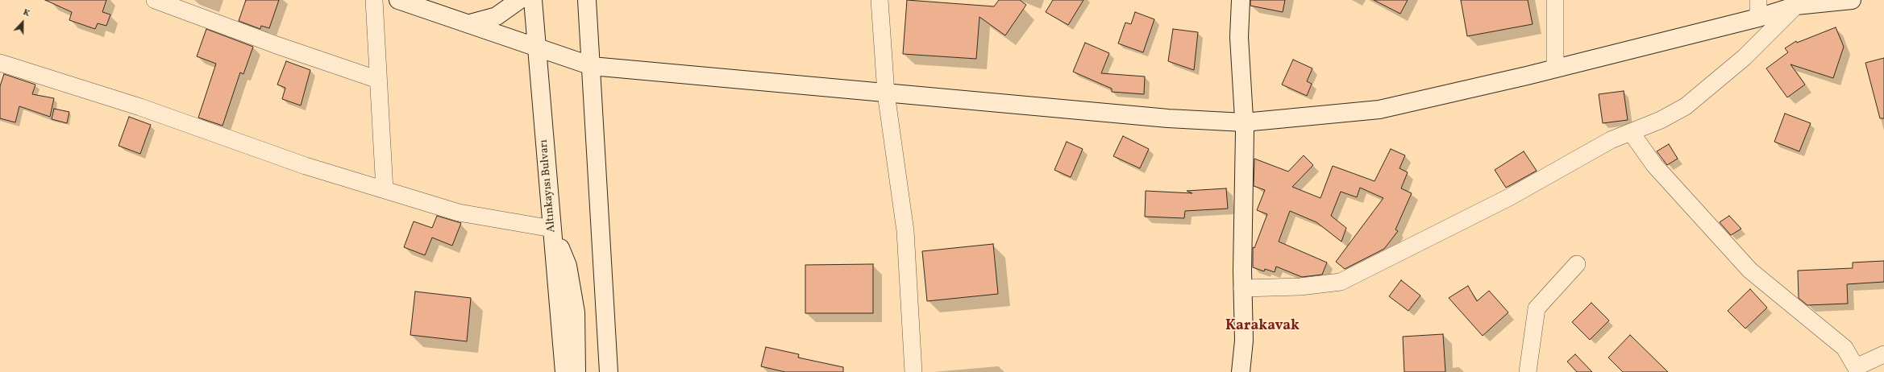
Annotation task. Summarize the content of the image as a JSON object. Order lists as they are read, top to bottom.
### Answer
{
  "streets": {
    "main road": ["Altınkayısı Bulvarı"]
  },
  "districts": ["Karakavak"],
  "north": "top"
}
